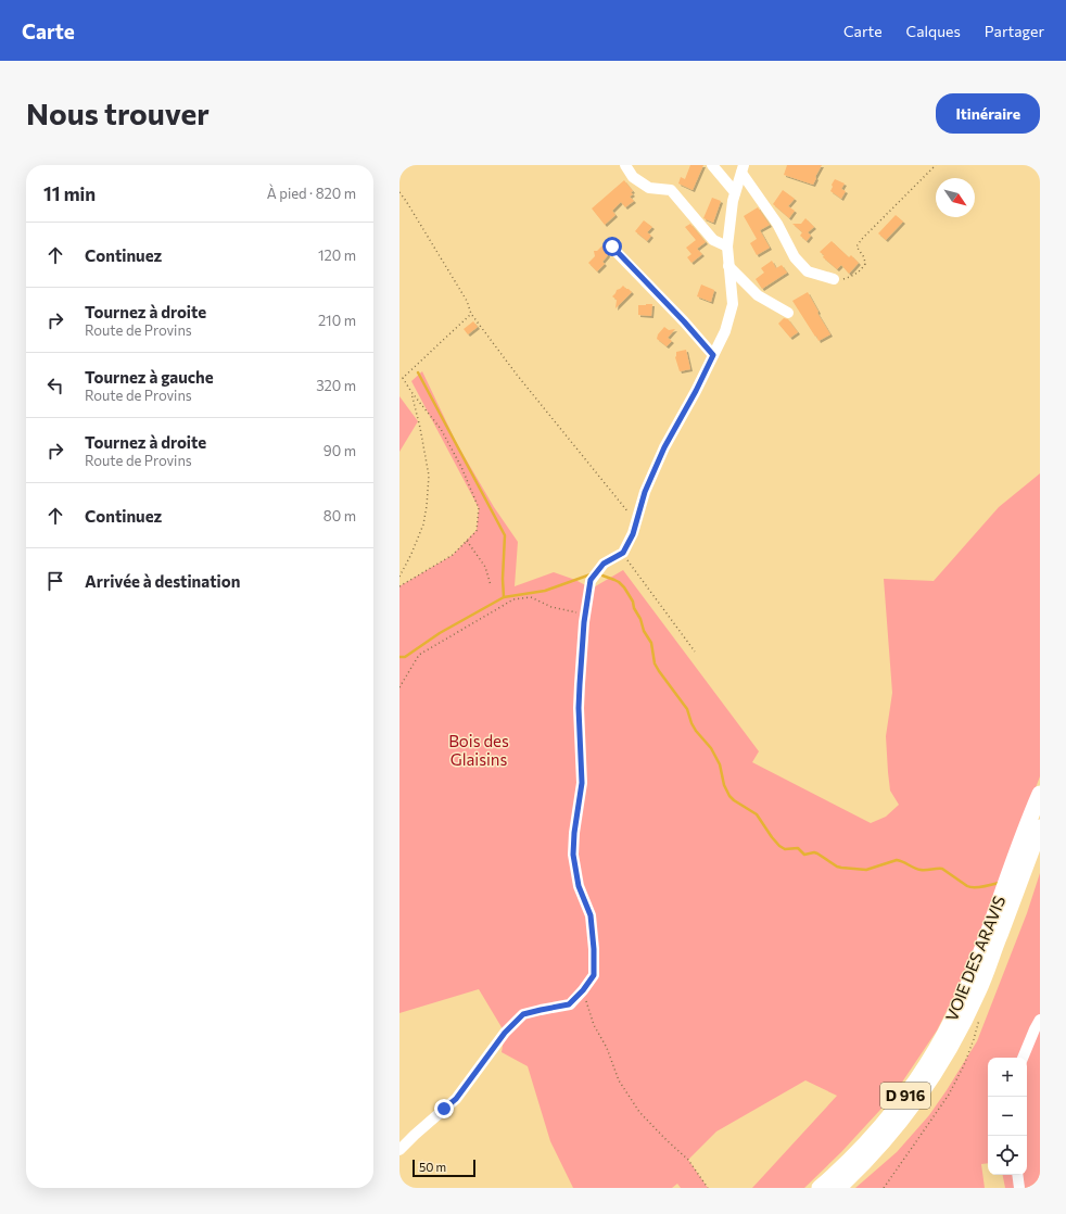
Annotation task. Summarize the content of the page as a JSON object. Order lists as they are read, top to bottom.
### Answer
{
  "streets": {
    "highway": ["VOIE DES ARAVIS", "D 916"]
  },
  "parks": ["Bois des Glaisins"],
  "scale_bar": "50 m",
  "north": "bottom right",
  "page": {
    "header": "Carte",
    "nav": ["Carte", "Calques", "Partager"],
    "buttons": "Itinéraire",
    "title": "Nous trouver",
    "heading": ["11 min", "À pied · 820 m"],
    "list": [
      ["Continuez", "120 m"],
      ["Tournez à droite", "Route de Provins", "210 m"],
      ["Tournez à gauche", "Route de Provins", "320 m"],
      ["Tournez à droite", "Route de Provins", "90 m"],
      ["Continuez", "80 m"],
      "Arrivée à destination"
    ],
    "map_buttons": ["+", "−"],
    "scale": "50 m"
  }
}
